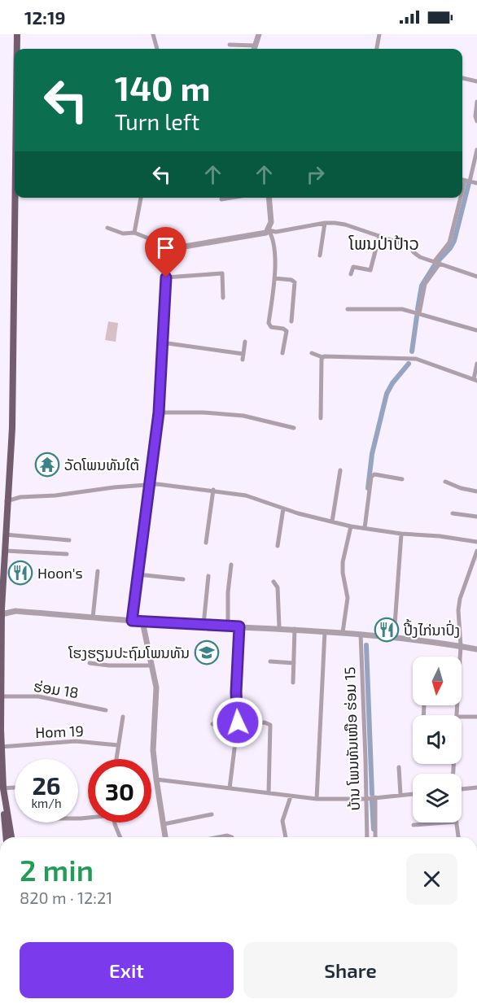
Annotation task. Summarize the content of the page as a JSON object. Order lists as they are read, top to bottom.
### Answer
{
  "streets": {
    "street": ["ຮ່ອມ 18", "Hom 19", "ບ້ານ ໂພນທັນເໜືອ ຮ່ອມ 15"]
  },
  "districts": ["ໂພນປ່າປ້າວ"],
  "places": {
    "temple": ["ວັດໂພນທັນໃຕ້"],
    "restaurant": ["Hoon's", "ປີ້ງໄກ່ນາປົ່ງ"],
    "school or university": ["ໂຮງຮຽນປະຖົມໂພນທັນ"]
  },
  "north": "bottom",
  "page": {
    "status": "12:19",
    "turn": ["140 m", "Turn left"],
    "speed": "26 km/h",
    "limit": "30",
    "heading": ["2 min", "820 m · 12:21"],
    "buttons": ["Exit", "Share"]
  }
}
